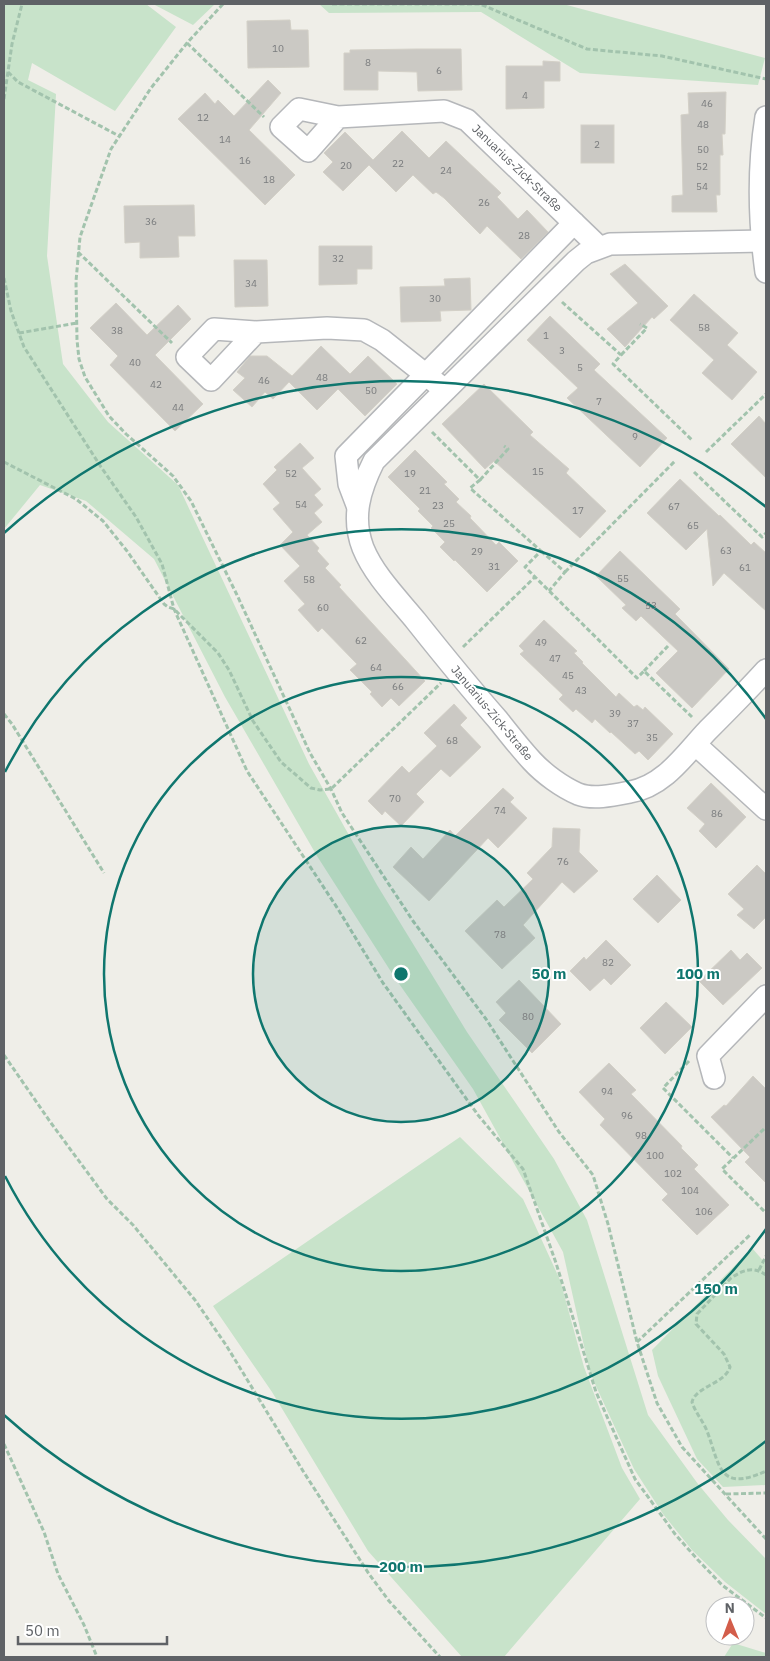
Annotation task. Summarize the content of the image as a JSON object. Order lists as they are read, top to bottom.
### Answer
{
  "streets": {
    "street": ["Januarius-Zick-Straße"]
  },
  "house_numbers": [
    "10",
    "8",
    "6",
    "4",
    "46",
    "12",
    "48",
    "14",
    "2",
    "50",
    "16",
    "22",
    "20",
    "52",
    "24",
    "18",
    "54",
    "26",
    "36",
    "28",
    "32",
    "34",
    "30",
    "58",
    "38",
    "1",
    "3",
    "40",
    "5",
    "48",
    "46",
    "42",
    "50",
    "7",
    "44",
    "9",
    "15",
    "52",
    "19",
    "21",
    "54",
    "23",
    "67",
    "17",
    "25",
    "65",
    "63",
    "29",
    "31",
    "61",
    "55",
    "58",
    "53",
    "60",
    "62",
    "49",
    "47",
    "64",
    "45",
    "66",
    "43",
    "39",
    "37",
    "35",
    "68",
    "70",
    "74",
    "86",
    "76",
    "78",
    "82",
    "80",
    "94",
    "96",
    "98",
    "100",
    "102",
    "104",
    "106"
  ],
  "scale_bar": "50 m",
  "north": "top",
  "rings": [
    "50 m",
    "100 m",
    "150 m",
    "200 m"
  ]
}
